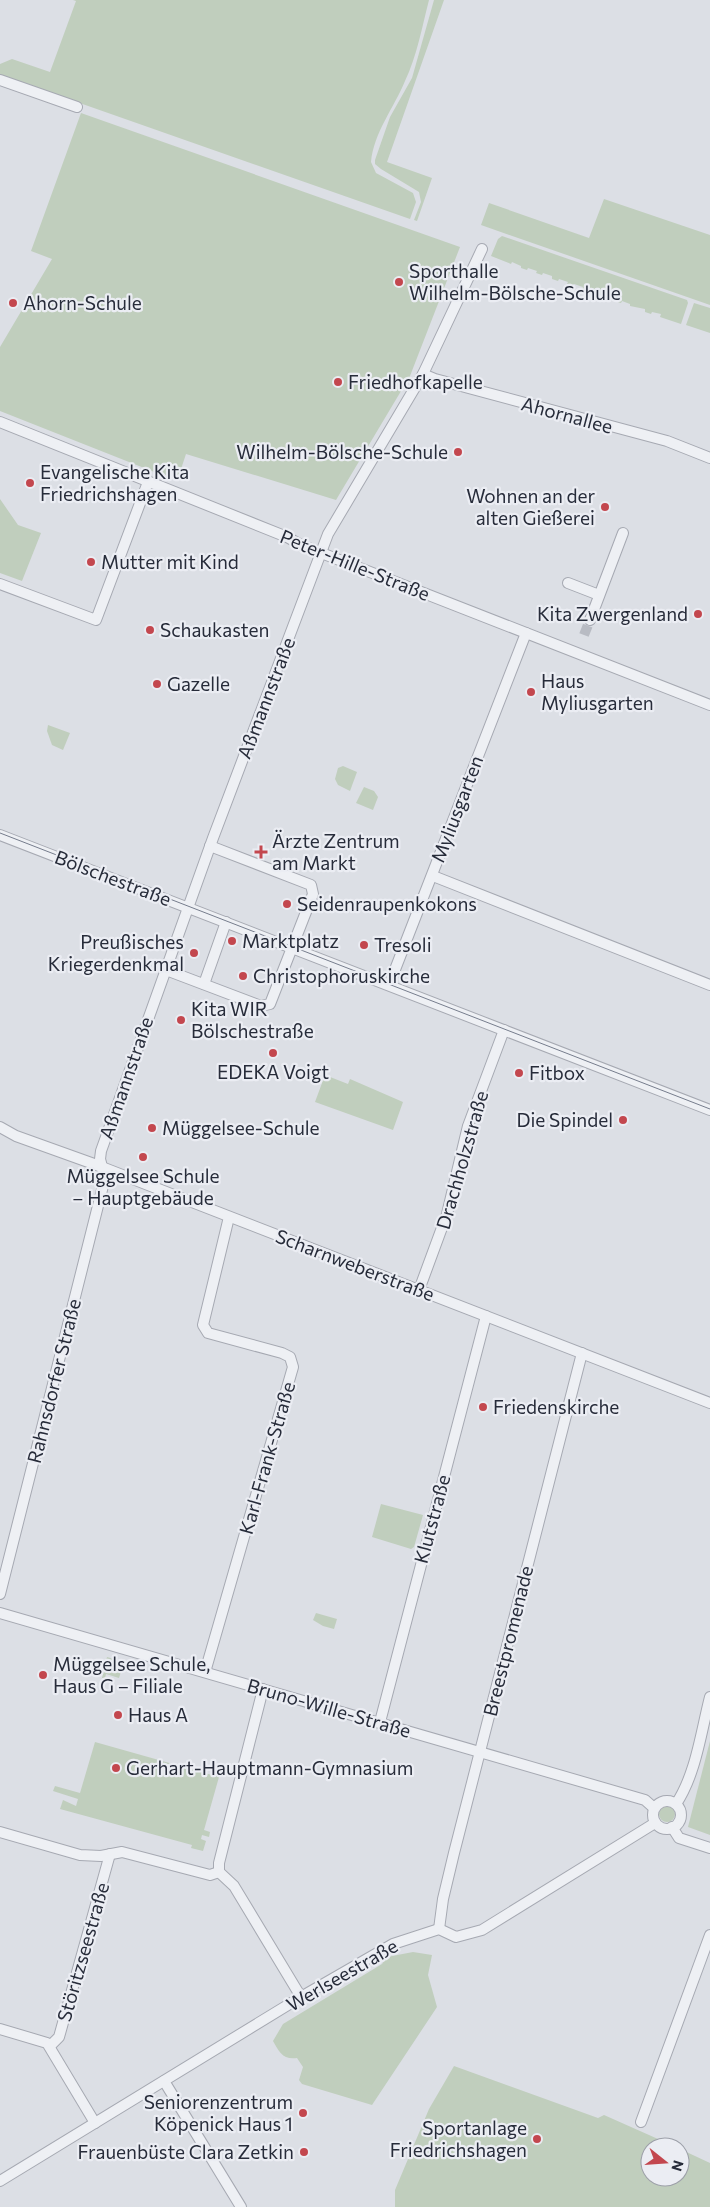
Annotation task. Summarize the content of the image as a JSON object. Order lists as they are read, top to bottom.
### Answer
{
  "streets": {
    "street": [
      "Ahornallee",
      "Peter-Hille-Straße",
      "Aßmannstraße",
      "Myliusgarten",
      "Bölschestraße",
      "Drachholzstraße",
      "Scharnweberstraße",
      "Rahnsdorfer Straße",
      "Karl-Frank-Straße",
      "Klutstraße",
      "Breestpromenade",
      "Bruno-Wille-Straße",
      "Störitzseestraße",
      "Werlseestraße"
    ]
  },
  "crossings": [
    ["Ahornallee", "Aßmannstraße"],
    ["Peter-Hille-Straße", "Aßmannstraße"],
    ["Peter-Hille-Straße", "Myliusgarten"],
    ["Aßmannstraße", "Bölschestraße"],
    ["Aßmannstraße", "Scharnweberstraße"],
    ["Aßmannstraße", "Rahnsdorfer Straße"],
    ["Myliusgarten", "Bölschestraße"],
    ["Bölschestraße", "Drachholzstraße"],
    ["Drachholzstraße", "Scharnweberstraße"],
    ["Scharnweberstraße", "Rahnsdorfer Straße"],
    ["Scharnweberstraße", "Karl-Frank-Straße"],
    ["Scharnweberstraße", "Klutstraße"],
    ["Scharnweberstraße", "Breestpromenade"],
    ["Karl-Frank-Straße", "Bruno-Wille-Straße"],
    ["Klutstraße", "Bruno-Wille-Straße"],
    ["Breestpromenade", "Bruno-Wille-Straße"],
    ["Breestpromenade", "Werlseestraße"]
  ],
  "places": {
    "other": [
      "Sporthalle Wilhelm-Bölsche-Schule",
      "Ahorn-Schule",
      "Friedhofkapelle",
      "Wilhelm-Bölsche-Schule",
      "Evangelische Kita Friedrichshagen",
      "Wohnen an der alten Gießerei",
      "Mutter mit Kind",
      "Kita Zwergenland",
      "Schaukasten",
      "Gazelle",
      "Haus Myliusgarten",
      "Seidenraupenkokons",
      "Marktplatz",
      "Tresoli",
      "Preußisches Kriegerdenkmal",
      "Christophoruskirche",
      "Kita WIR Bölschestraße",
      "EDEKA Voigt",
      "Fitbox",
      "Die Spindel",
      "Müggelsee-Schule",
      "Müggelsee Schule – Hauptgebäude",
      "Friedenskirche",
      "Müggelsee Schule, Haus G – Filiale",
      "Haus A",
      "Gerhart-Hauptmann-Gymnasium",
      "Seniorenzentrum Köpenick Haus 1",
      "Sportanlage Friedrichshagen",
      "Frauenbüste Clara Zetkin"
    ],
    "health": ["Ärzte Zentrum am Markt"]
  },
  "north": "right"
}
